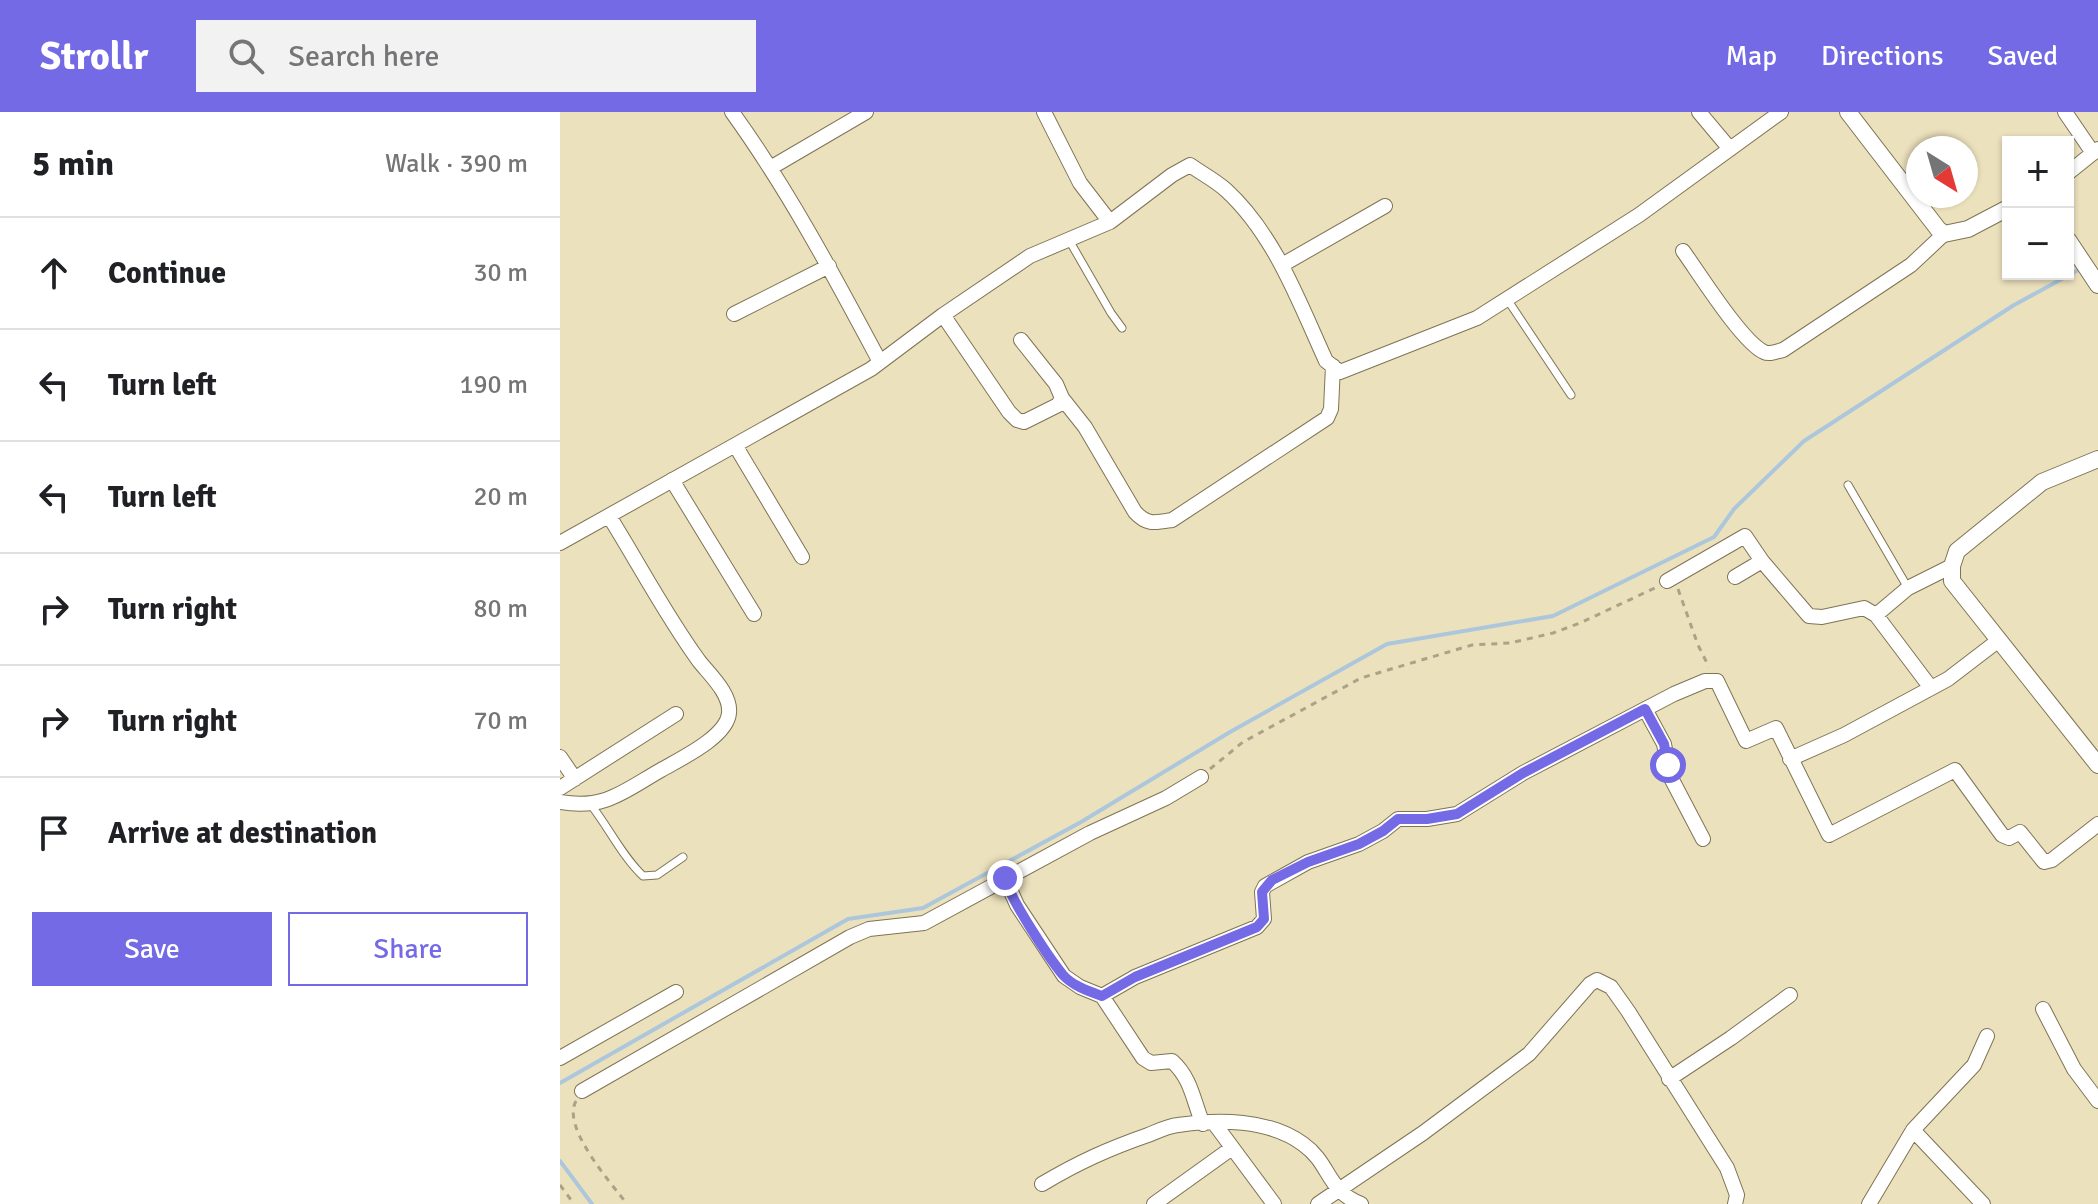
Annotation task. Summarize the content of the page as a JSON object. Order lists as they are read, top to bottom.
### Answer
{
  "north": "bottom right",
  "page": {
    "header": "Strollr",
    "search": "Search here",
    "nav": ["Map", "Directions", "Saved"],
    "heading": ["5 min", "Walk · 390 m"],
    "map_buttons": ["+", "−"],
    "list": [
      ["Continue", "30 m"],
      ["Turn left", "190 m"],
      ["Turn left", "20 m"],
      ["Turn right", "80 m"],
      ["Turn right", "70 m"],
      "Arrive at destination"
    ],
    "buttons": ["Save", "Share"]
  }
}
